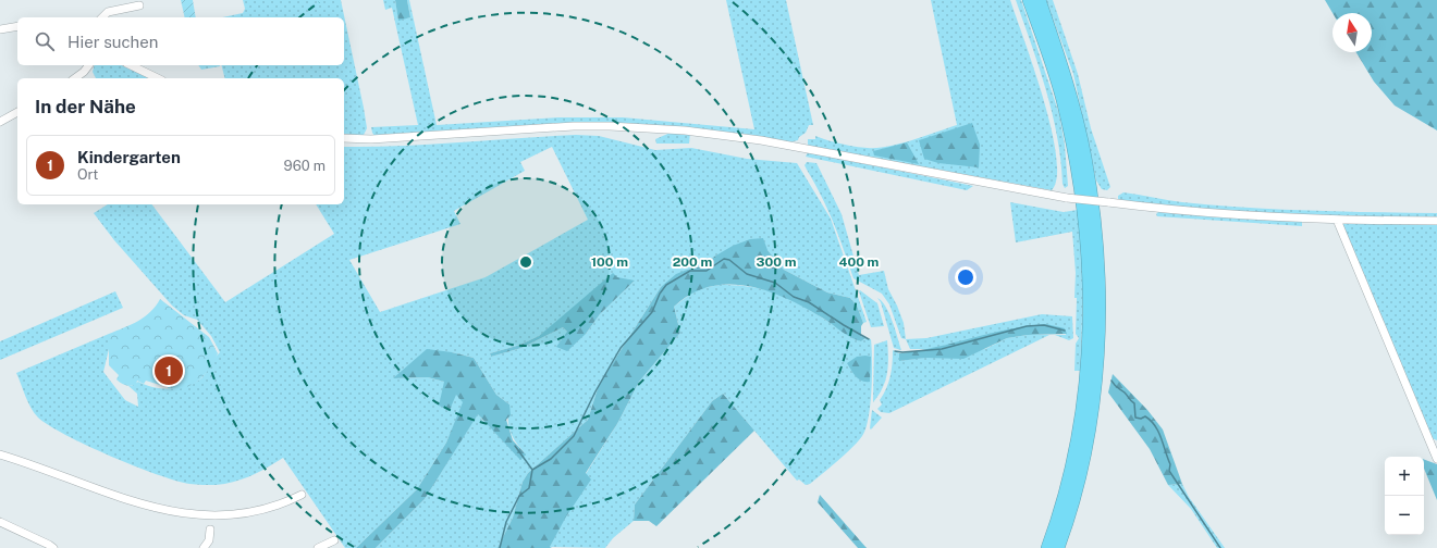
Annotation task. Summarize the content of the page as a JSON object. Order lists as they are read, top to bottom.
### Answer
{
  "north": "top",
  "page": {
    "search": "Hier suchen",
    "heading": "In der Nähe",
    "list": [
      {
        "mark": "1",
        "name": "Kindergarten",
        "note": "Ort",
        "value": "960 m"
      }
    ],
    "pins": "1",
    "map_buttons": ["+", "−"]
  },
  "rings": [
    "100 m",
    "200 m",
    "300 m",
    "400 m"
  ]
}
